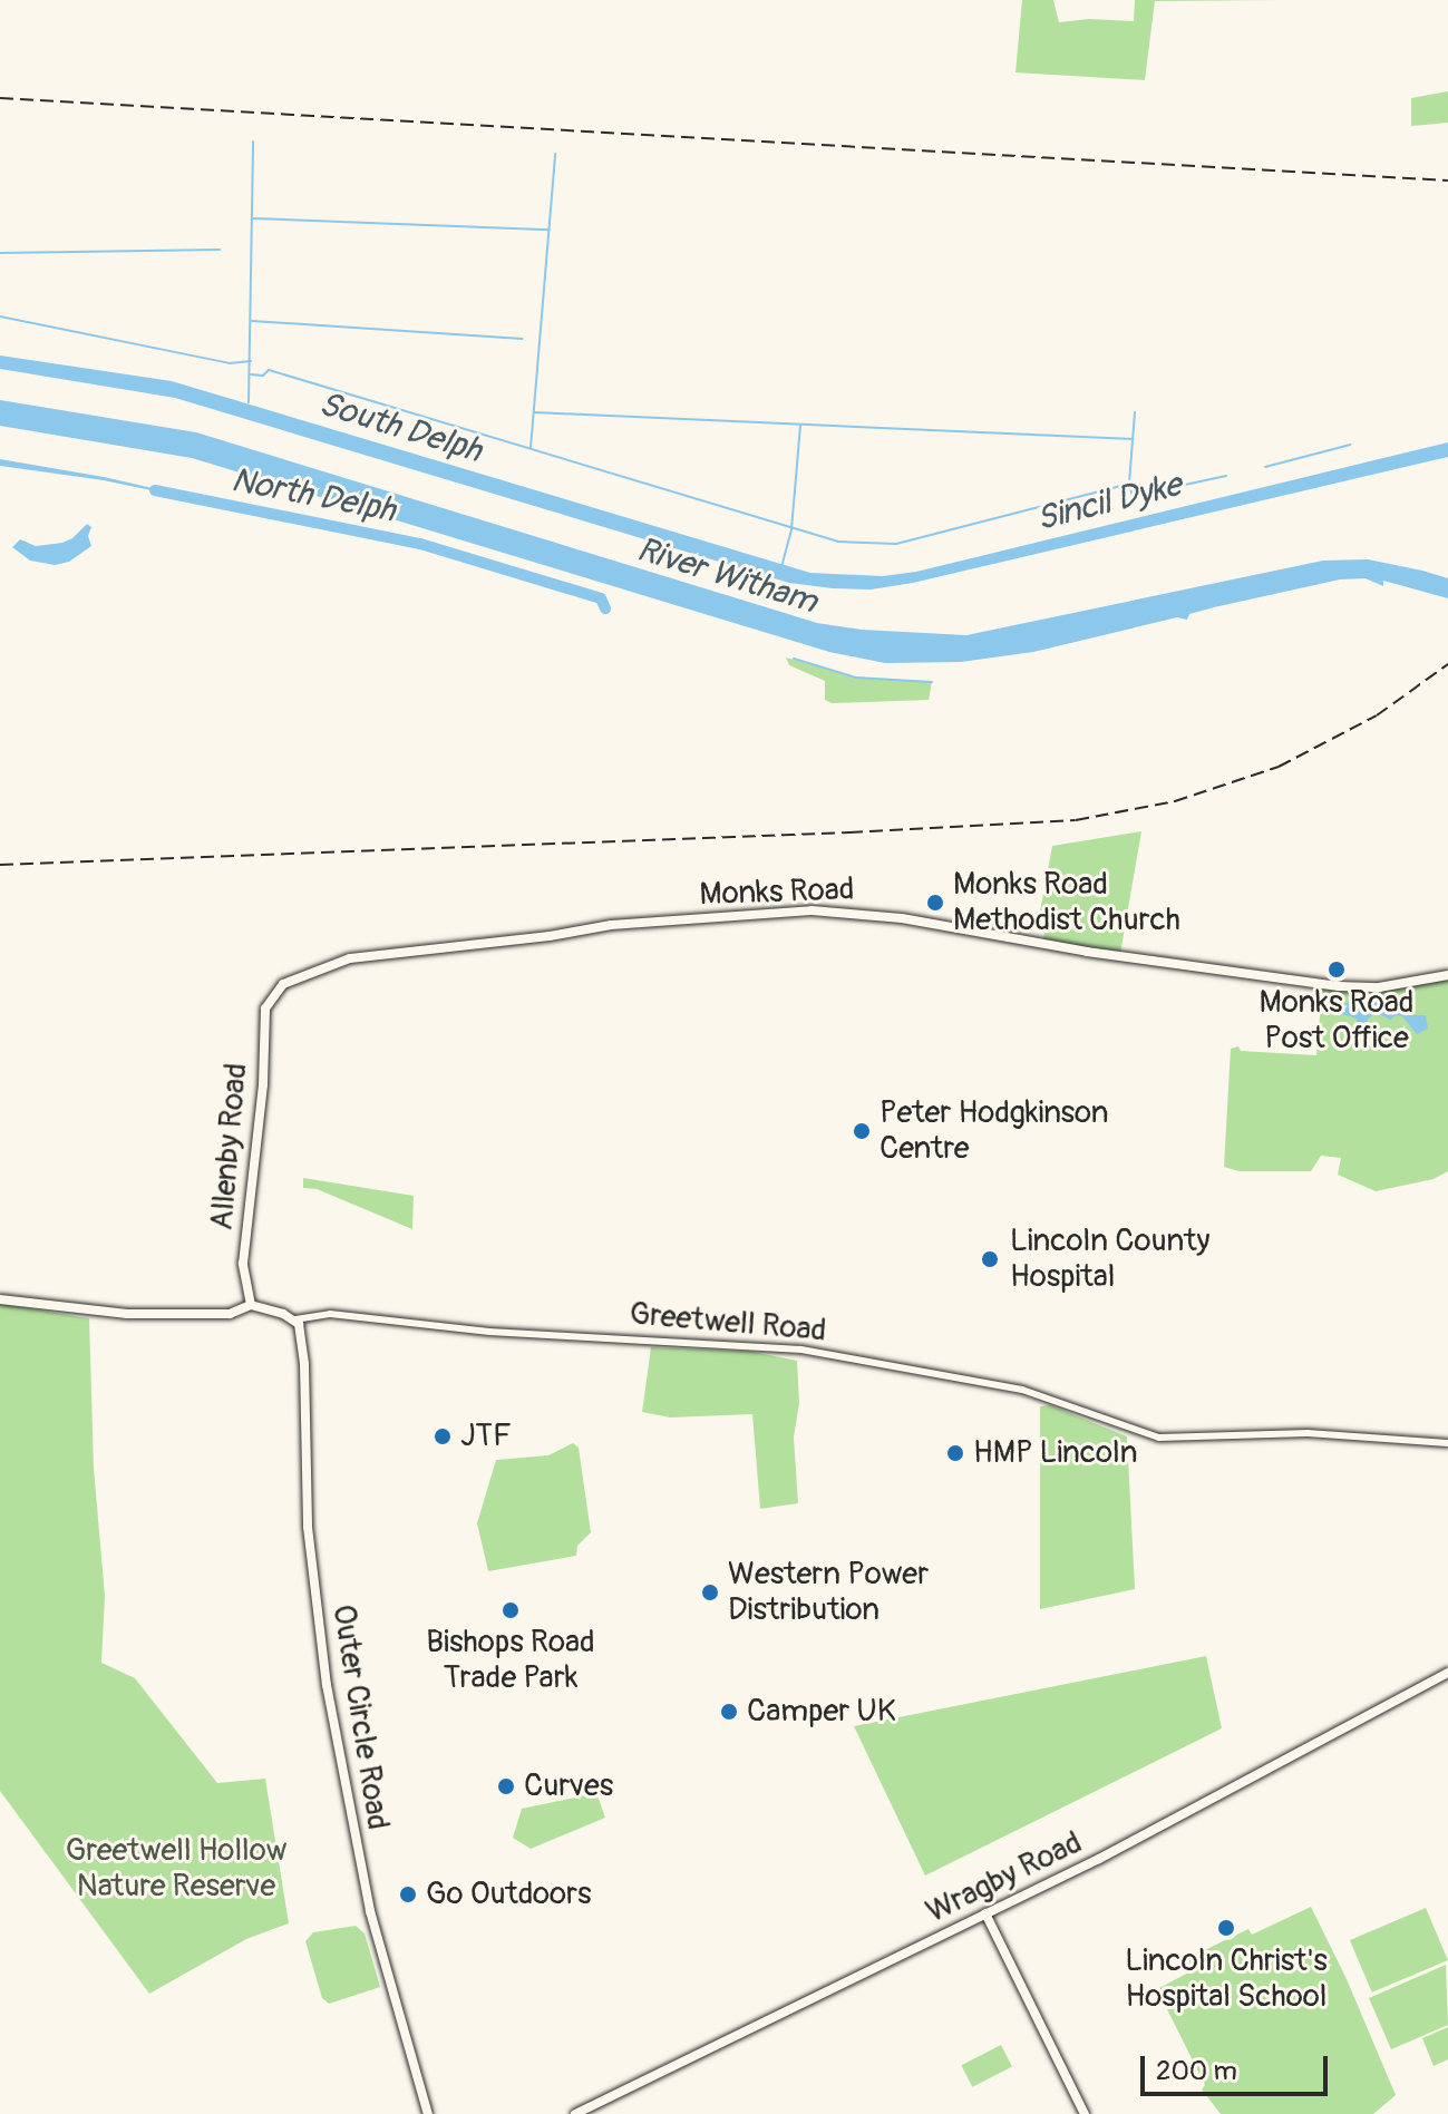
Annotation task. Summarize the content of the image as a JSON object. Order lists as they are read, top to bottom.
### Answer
{
  "streets": {
    "main road": [
      "Monks Road",
      "Allenby Road",
      "Greetwell Road",
      "Outer Circle Road",
      "Wragby Road"
    ]
  },
  "crossings": [
    ["Monks Road", "Allenby Road"],
    ["Allenby Road", "Greetwell Road"],
    ["Greetwell Road", "Outer Circle Road"]
  ],
  "water": [
    "South Delph",
    "North Delph",
    "Sincil Dyke",
    "River Witham"
  ],
  "parks": ["Greetwell Hollow Nature Reserve"],
  "places": [
    "Monks Road Methodist Church",
    "Monks Road Post Office",
    "Peter Hodgkinson Centre",
    "Lincoln County Hospital",
    "JTF",
    "HMP Lincoln",
    "Western Power Distribution",
    "Bishops Road Trade Park",
    "Camper UK",
    "Curves",
    "Go Outdoors",
    "Lincoln Christ's Hospital School"
  ],
  "scale_bar": "200 m"
}
